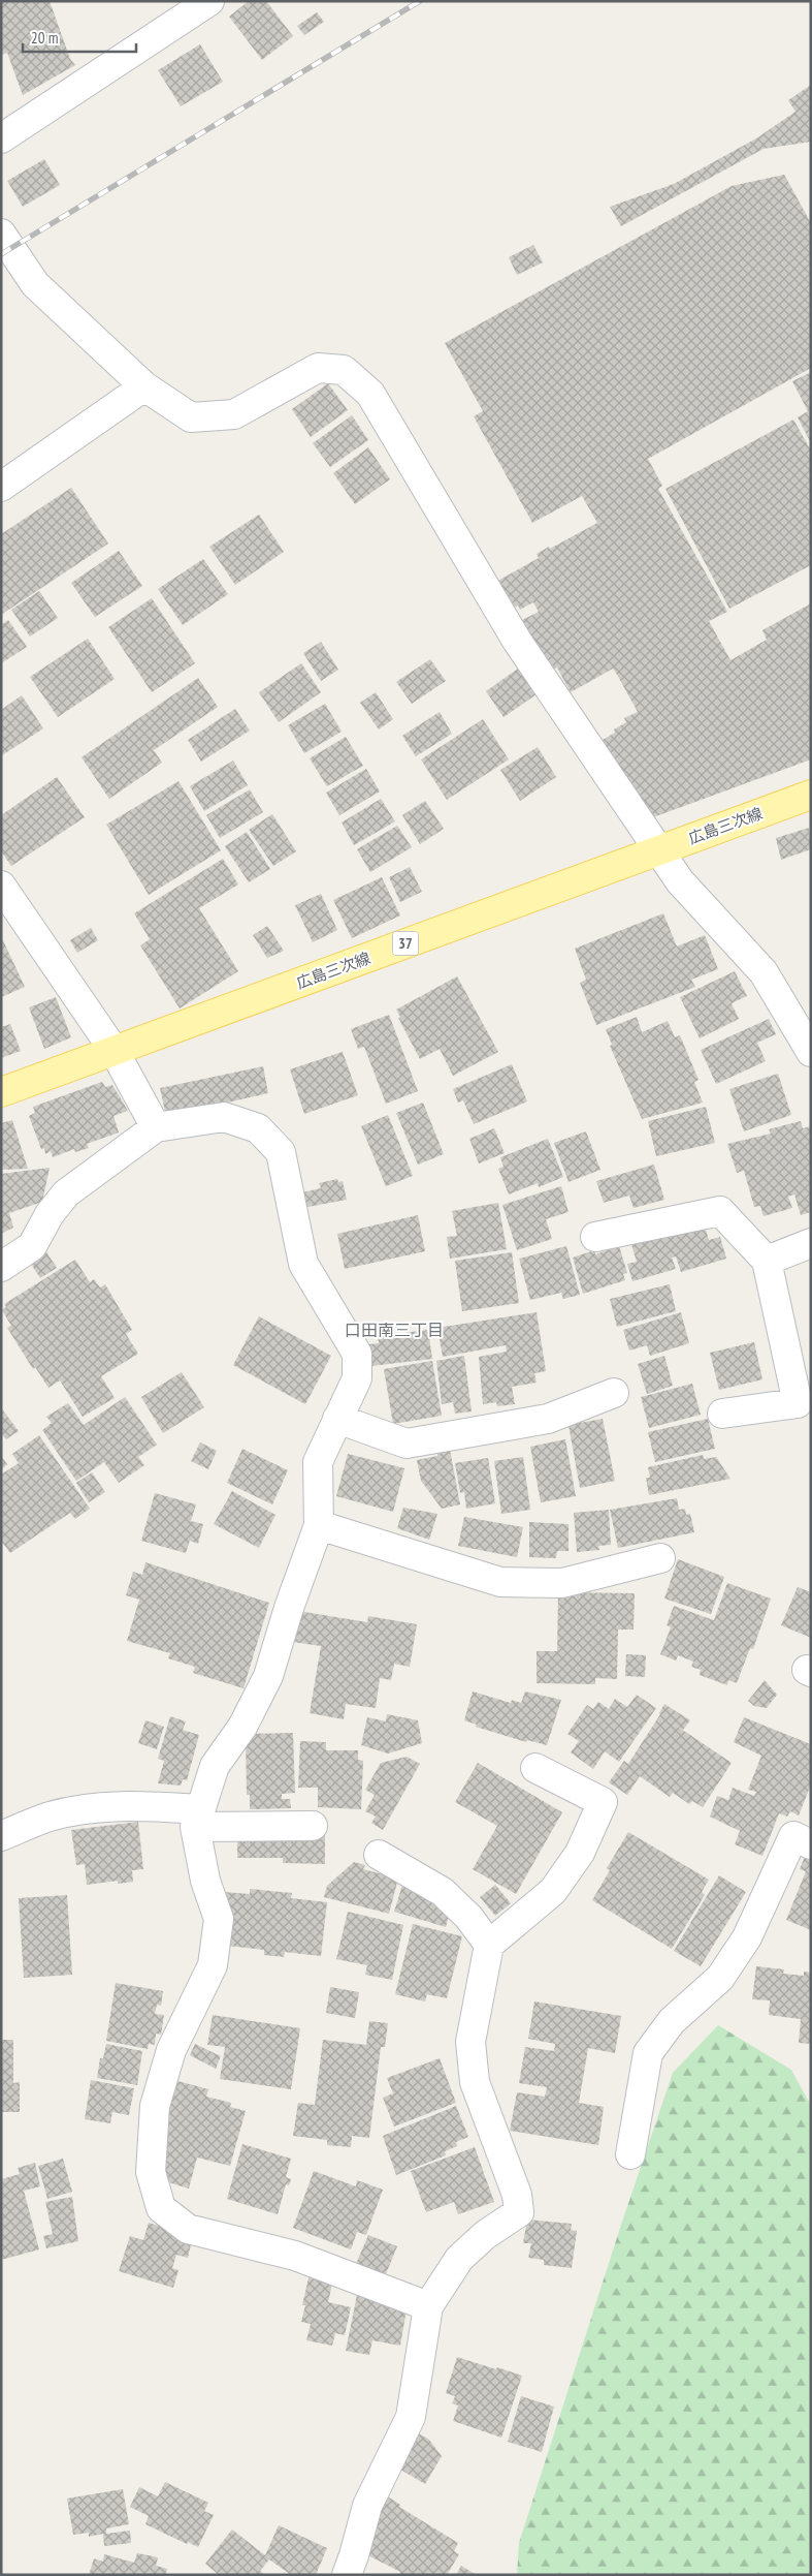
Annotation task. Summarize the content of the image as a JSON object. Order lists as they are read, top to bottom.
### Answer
{
  "streets": {
    "main road": ["広島三次線", "37"]
  },
  "districts": ["口田南三丁目"],
  "scale_bar": "20 m"
}
